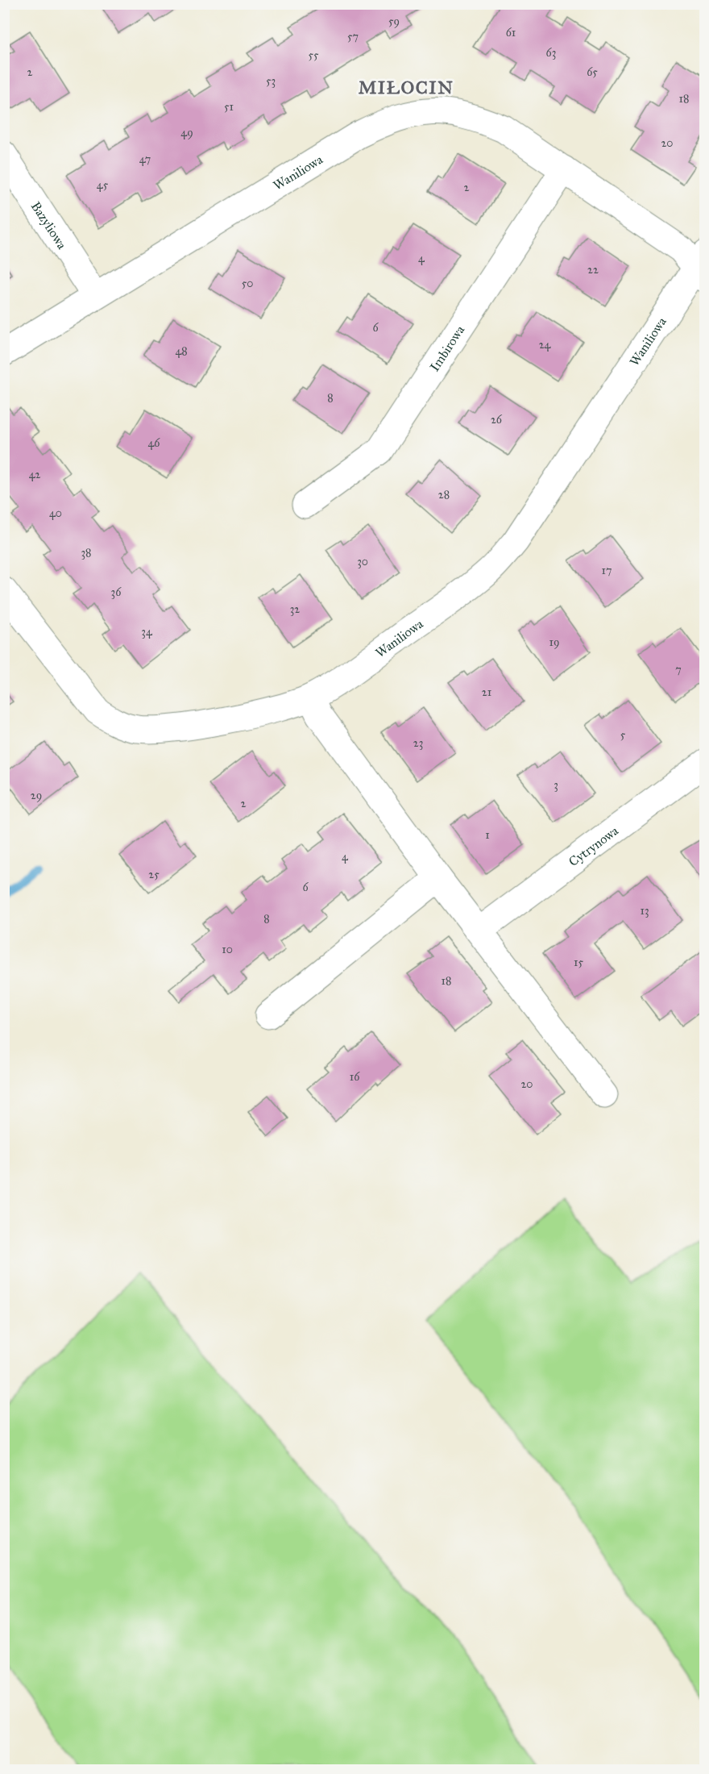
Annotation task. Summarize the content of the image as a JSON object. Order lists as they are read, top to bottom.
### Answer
{
  "streets": {
    "street": [
      "Waniliowa",
      "Bazyliowa",
      "Imbirowa",
      "Cytrynowa"
    ]
  },
  "crossings": [
    ["Waniliowa", "Bazyliowa"],
    ["Waniliowa", "Imbirowa"]
  ],
  "districts": ["MIŁOCIN"],
  "house_numbers": [
    "59",
    "61",
    "57",
    "63",
    "55",
    "2",
    "65",
    "53",
    "18",
    "51",
    "49",
    "20",
    "47",
    "45",
    "2",
    "4",
    "22",
    "50",
    "6",
    "24",
    "48",
    "8",
    "26",
    "46",
    "42",
    "28",
    "40",
    "38",
    "30",
    "17",
    "36",
    "32",
    "34",
    "19",
    "7",
    "21",
    "5",
    "23",
    "3",
    "29",
    "2",
    "1",
    "4",
    "25",
    "6",
    "13",
    "8",
    "10",
    "15",
    "18",
    "16",
    "20"
  ]
}
